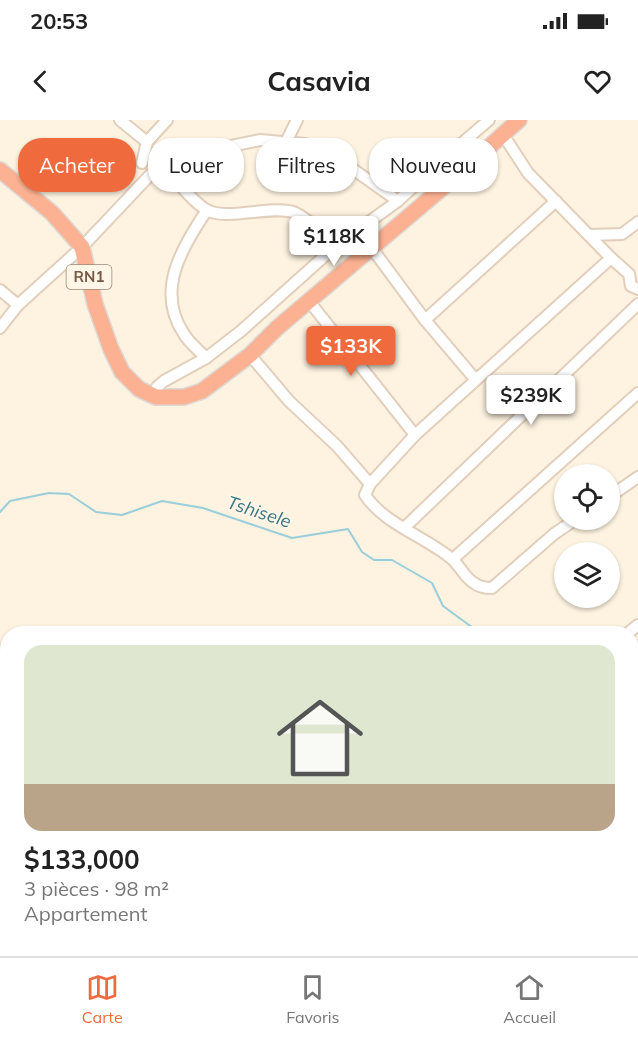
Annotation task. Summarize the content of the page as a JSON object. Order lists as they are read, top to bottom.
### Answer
{
  "streets": {
    "highway": ["RN1"]
  },
  "water": ["Tshisele"],
  "page": {
    "status": "20:53",
    "header": "Casavia",
    "chip": [
      "Acheter",
      "Louer",
      "Filtres",
      "Nouveau"
    ],
    "price": ["$118K", "$133K", "$239K"],
    "list": [
      {
        "name": "$133,000",
        "note": "3 pièces · 98 m² · Appartement"
      }
    ],
    "tabs": ["Carte", "Favoris", "Accueil"]
  }
}
